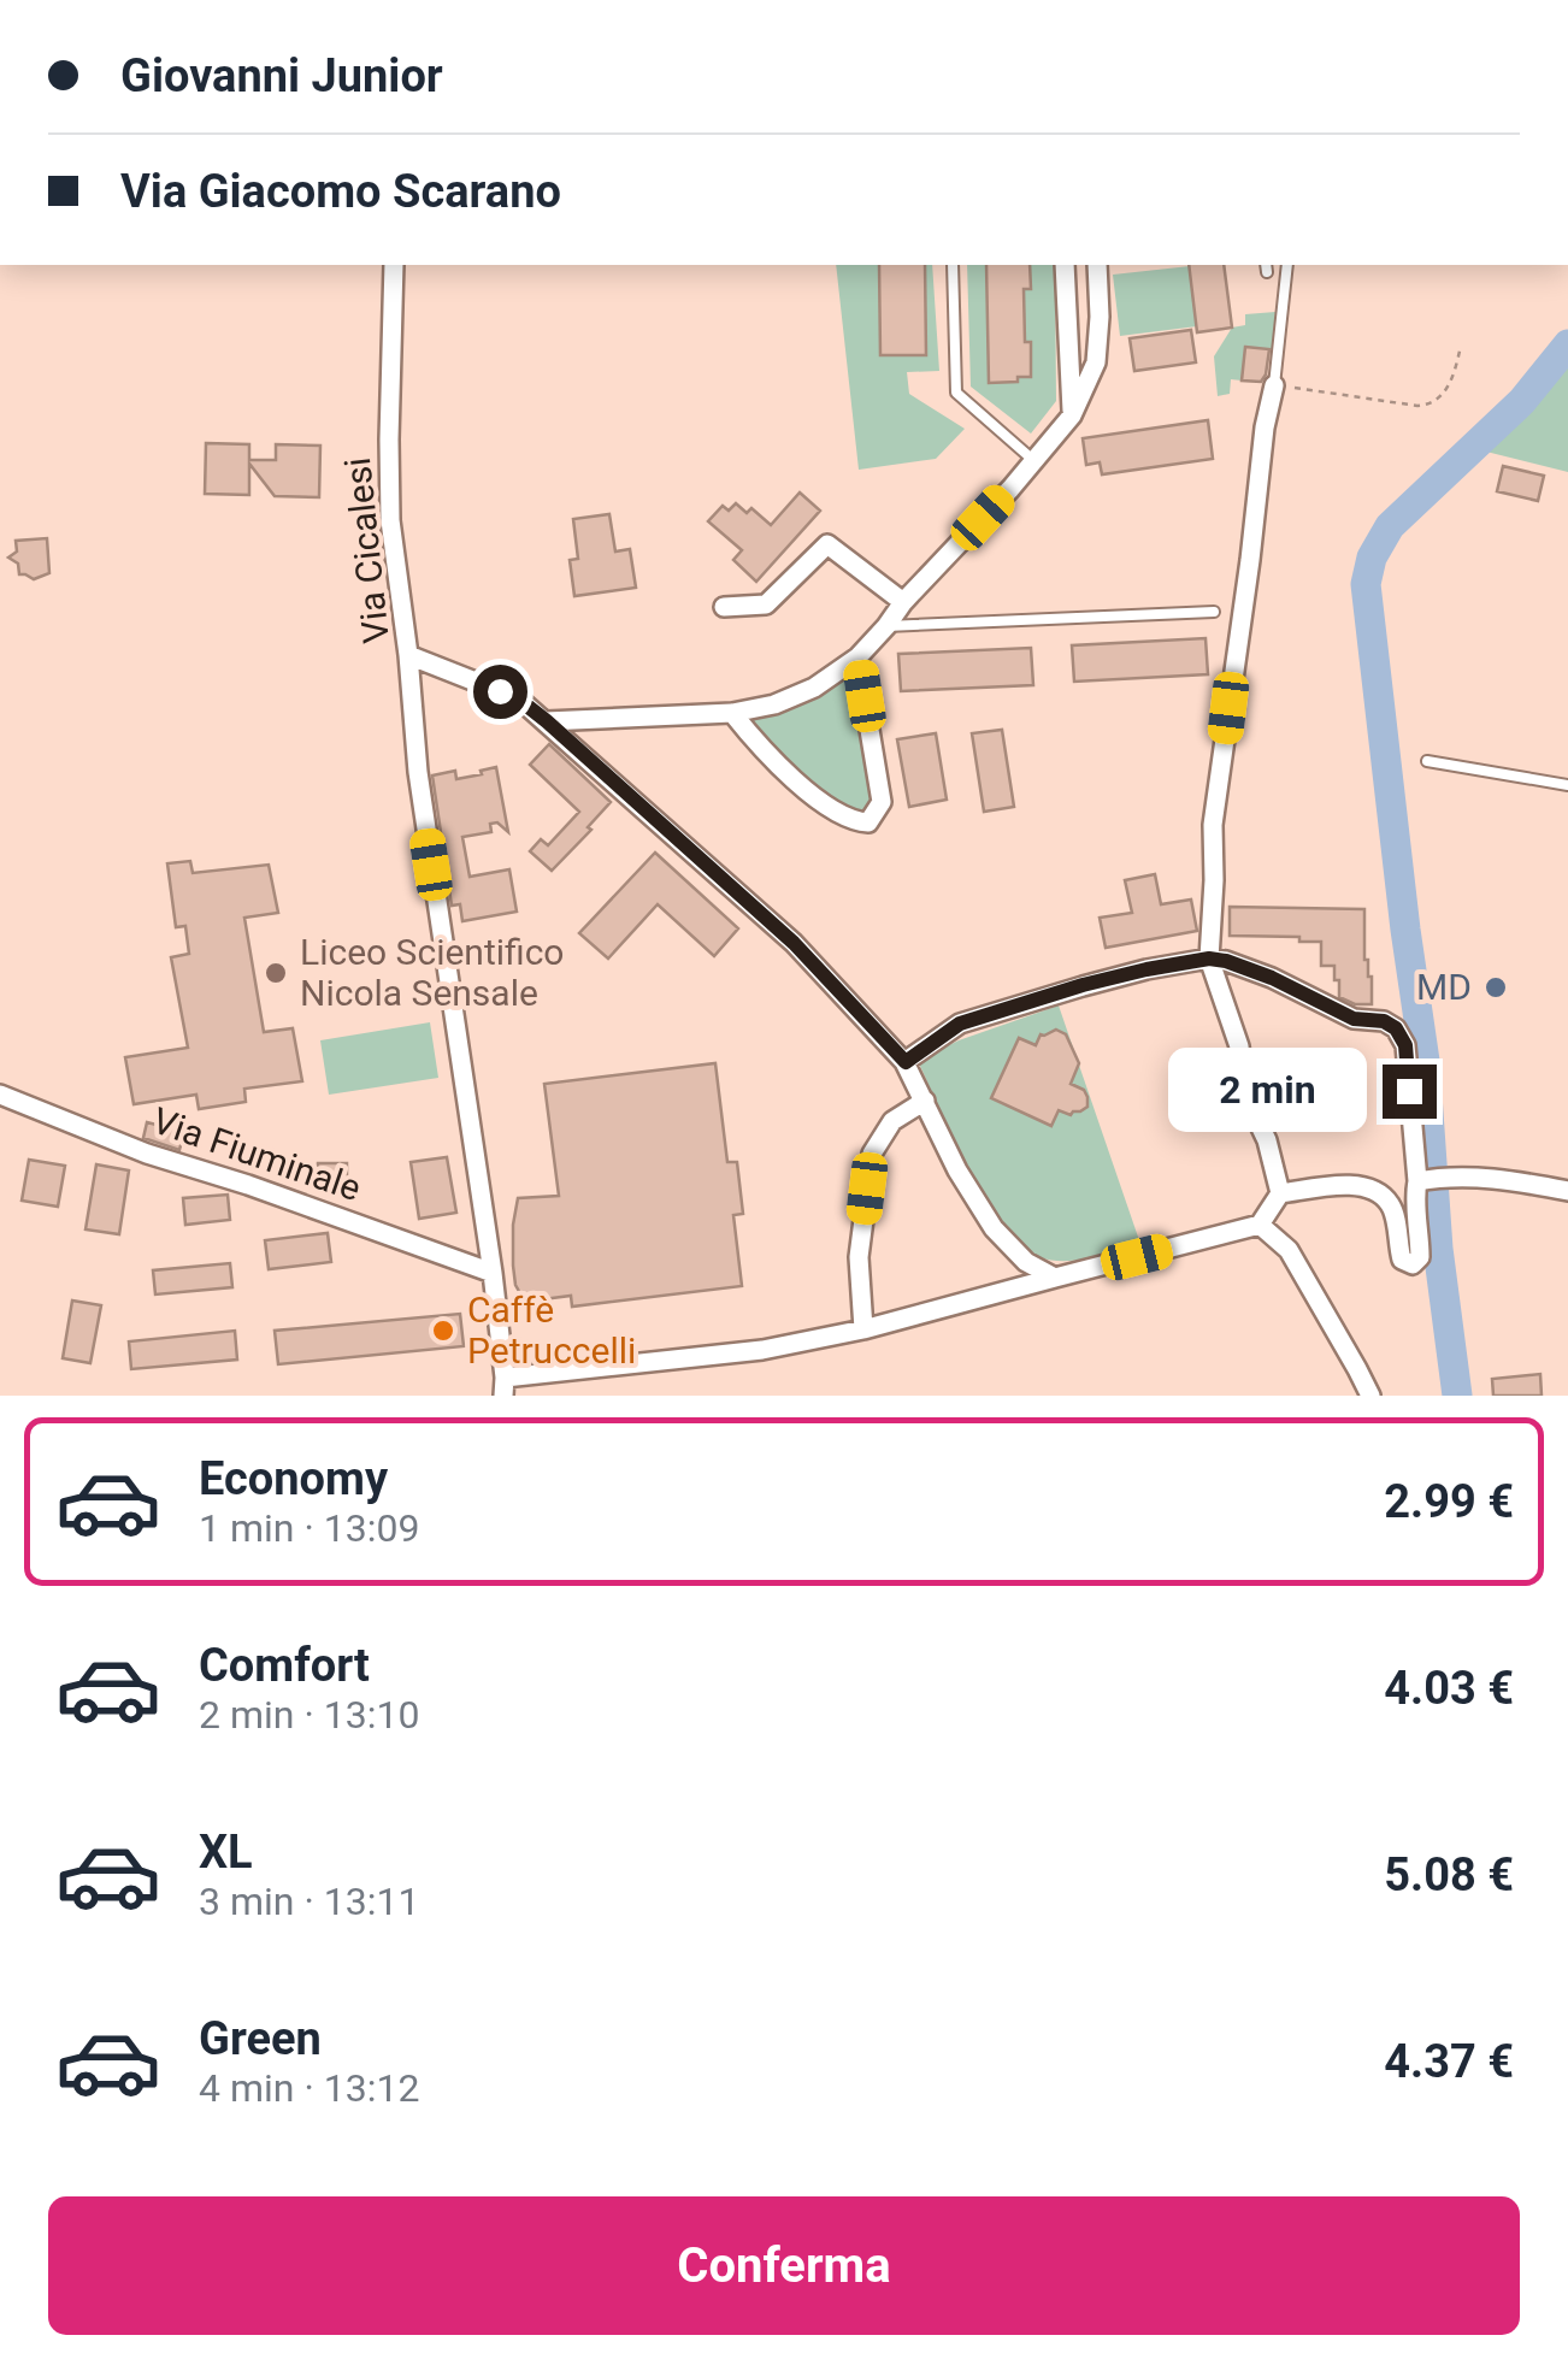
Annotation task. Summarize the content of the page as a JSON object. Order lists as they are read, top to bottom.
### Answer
{
  "streets": {
    "street": ["Via Cicalesi", "Via Fiuminale"]
  },
  "places": ["Liceo Scientifico Nicola Sensale", "MD", "Caffè Petruccelli"],
  "page": {
    "banner": ["Giovanni Junior", "Via Giacomo Scarano"],
    "bubble": "2 min",
    "list": [
      {
        "name": "Economy",
        "note": "1 min · 13:09",
        "value": "2.99 €"
      },
      {
        "name": "Comfort",
        "note": "2 min · 13:10",
        "value": "4.03 €"
      },
      {
        "name": "XL",
        "note": "3 min · 13:11",
        "value": "5.08 €"
      },
      {
        "name": "Green",
        "note": "4 min · 13:12",
        "value": "4.37 €"
      }
    ],
    "buttons": "Conferma"
  }
}
